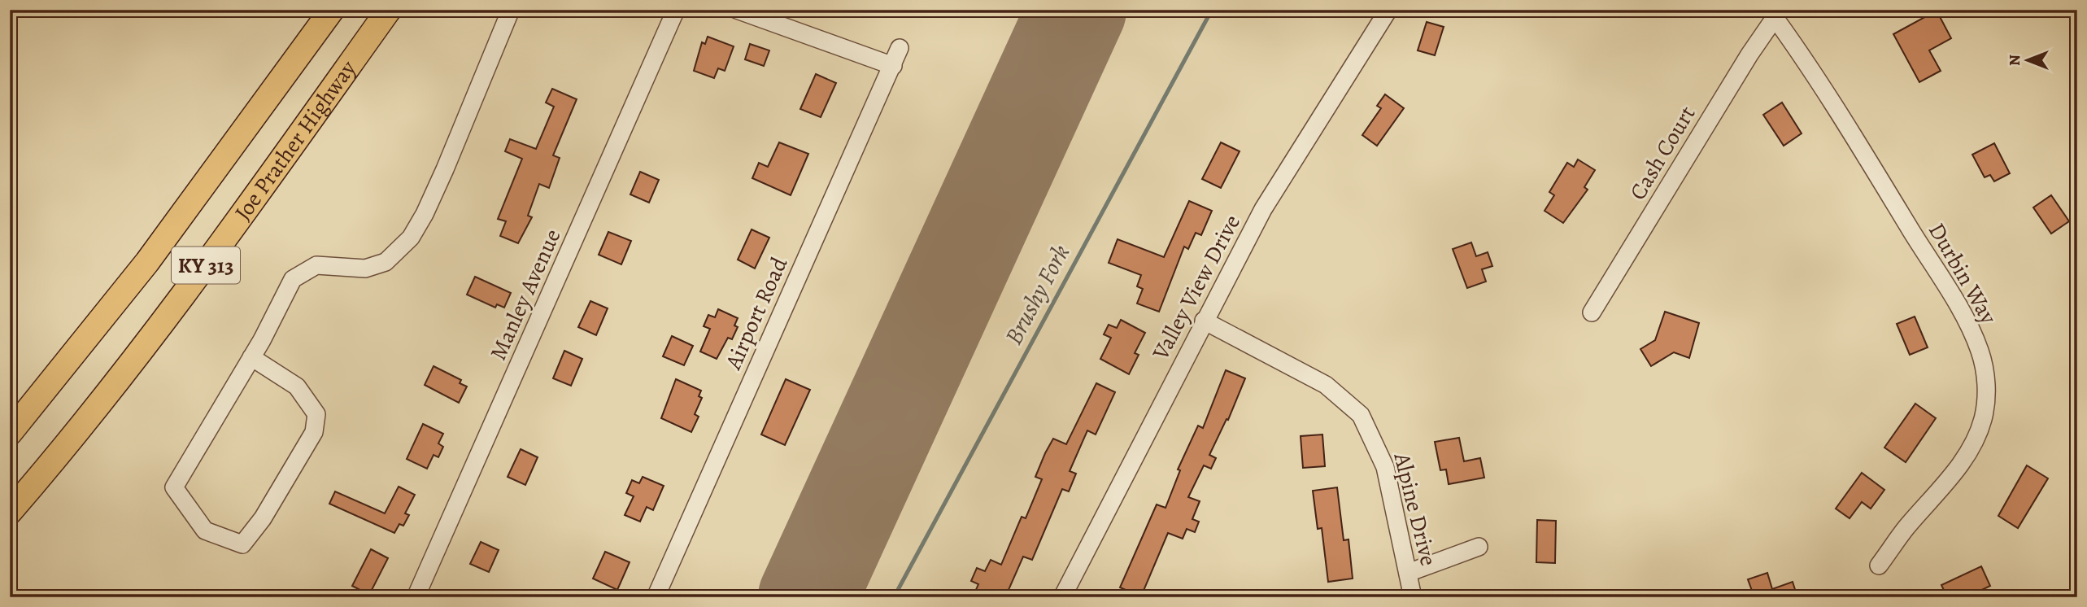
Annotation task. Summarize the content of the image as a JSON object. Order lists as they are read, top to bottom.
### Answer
{
  "streets": {
    "highway": ["Joe Prather Highway", "KY 313"],
    "street": [
      "Cash Court",
      "Durbin Way",
      "Valley View Drive",
      "Manley Avenue",
      "Airport Road",
      "Alpine Drive"
    ]
  },
  "crossings": [
    ["Cash Court", "Durbin Way"],
    ["Valley View Drive", "Alpine Drive"]
  ],
  "water": ["Brushy Fork"],
  "north": "left"
}
